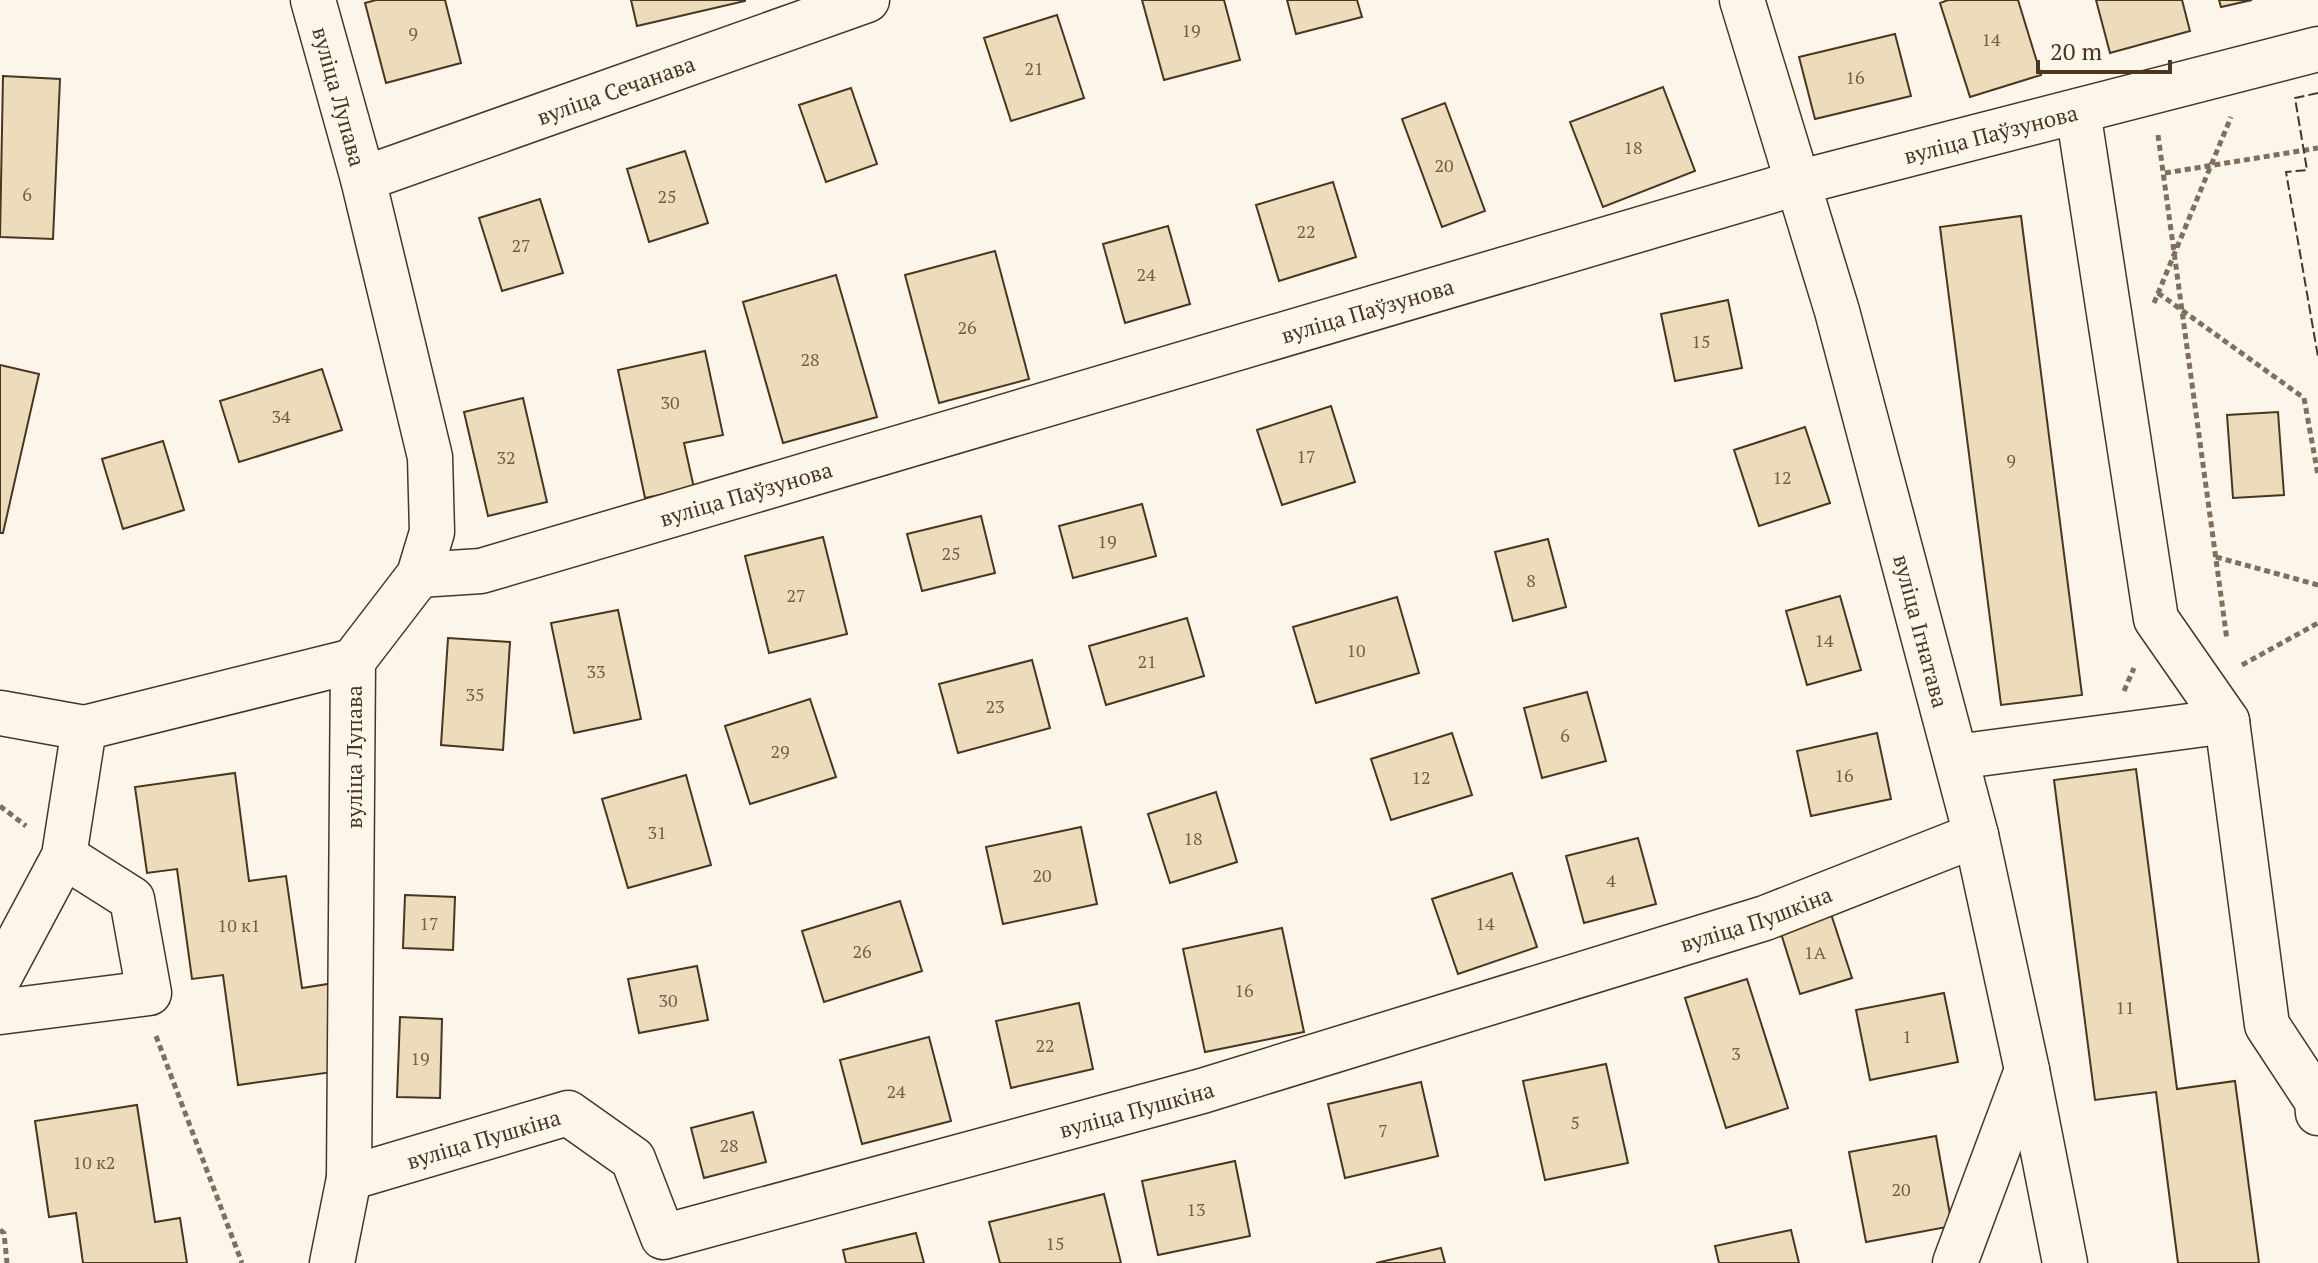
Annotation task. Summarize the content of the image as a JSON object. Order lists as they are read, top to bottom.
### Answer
{
  "streets": {
    "street": [
      "вуліца Сечанава",
      "вуліца Лупава",
      "вуліца Паўзунова",
      "вуліца Ігнатава",
      "вуліца Пушкіна"
    ]
  },
  "crossings": [
    ["вуліца Сечанава", "вуліца Лупава"],
    ["вуліца Лупава", "вуліца Паўзунова"],
    ["вуліца Лупава", "вуліца Пушкіна"],
    ["вуліца Паўзунова", "вуліца Ігнатава"],
    ["вуліца Ігнатава", "вуліца Пушкіна"]
  ],
  "house_numbers": [
    "19",
    "9",
    "14",
    "21",
    "16",
    "18",
    "20",
    "6",
    "25",
    "22",
    "27",
    "24",
    "26",
    "15",
    "28",
    "30",
    "34",
    "17",
    "32",
    "9",
    "12",
    "19",
    "25",
    "8",
    "27",
    "14",
    "10",
    "21",
    "33",
    "35",
    "23",
    "6",
    "29",
    "16",
    "12",
    "31",
    "18",
    "20",
    "4",
    "17",
    "14",
    "10 к1",
    "26",
    "1А",
    "16",
    "30",
    "11",
    "1",
    "22",
    "3",
    "19",
    "24",
    "5",
    "7",
    "28",
    "10 к2",
    "20",
    "13",
    "15"
  ],
  "scale_bar": "20 m"
}
